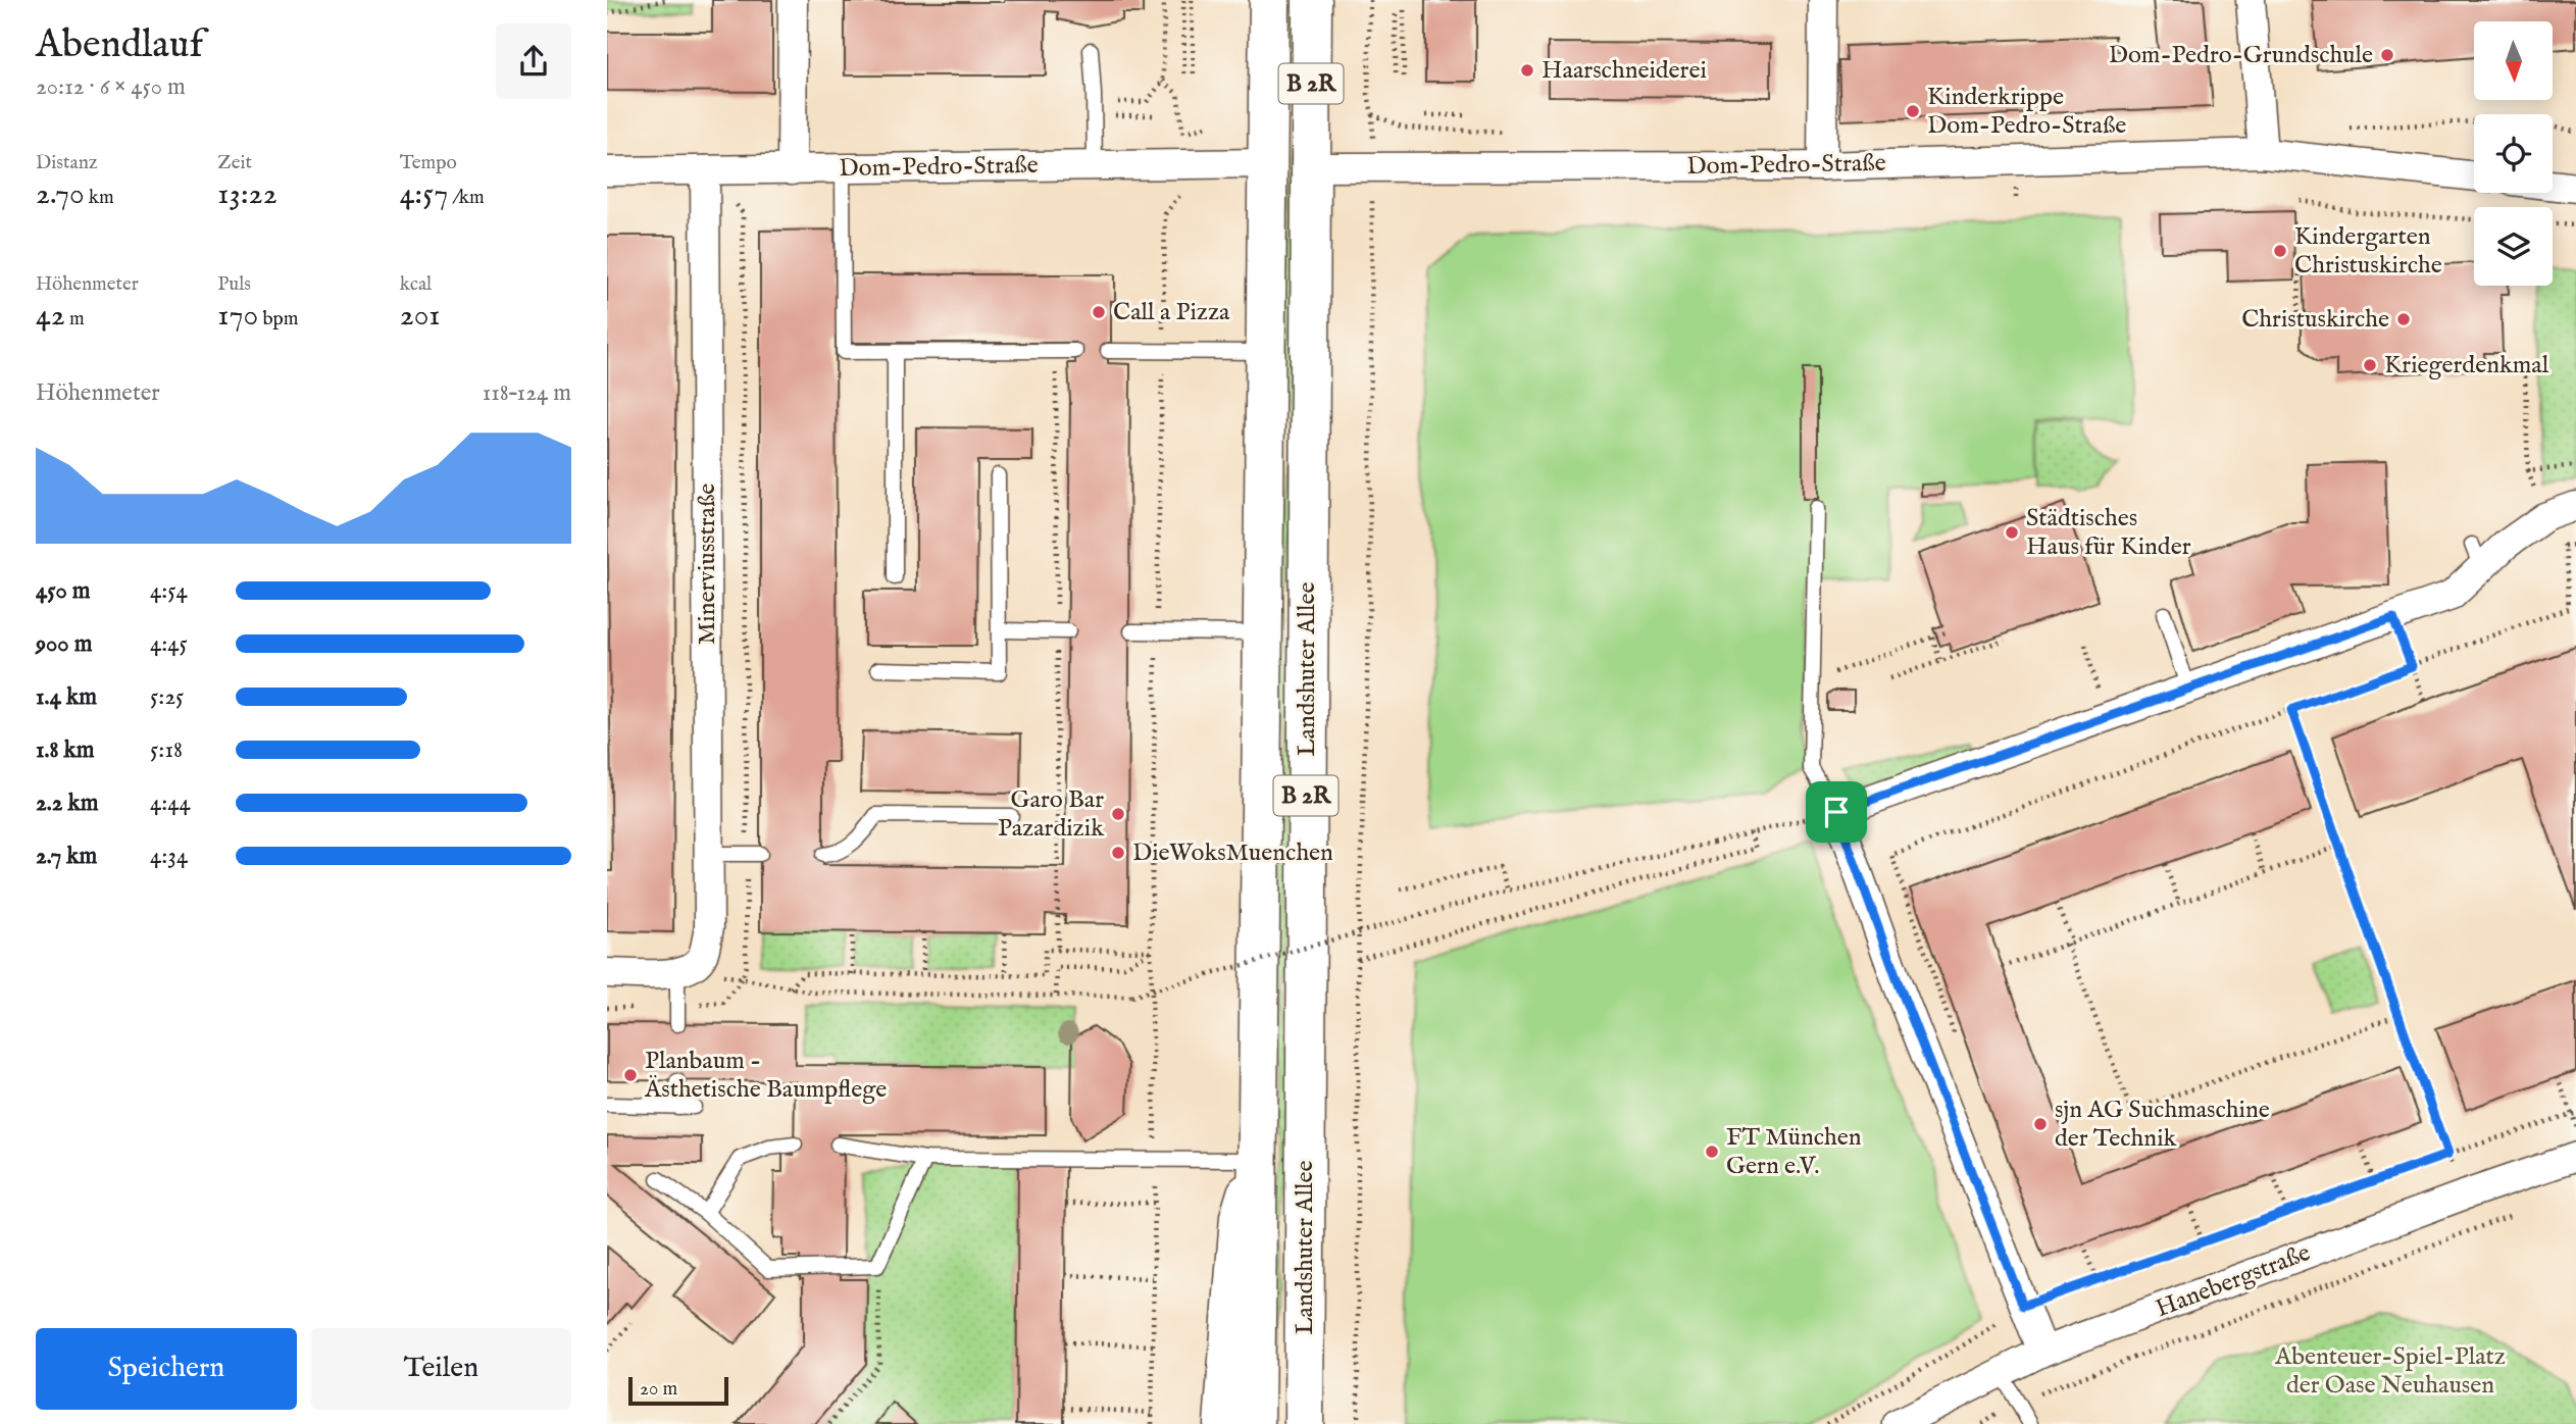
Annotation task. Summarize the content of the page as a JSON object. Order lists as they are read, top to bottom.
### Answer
{
  "streets": {
    "main road": ["B 2R", "Landshuter Allee"],
    "street": ["Dom-Pedro-Straße", "Minerviusstraße", "Hanebergstraße"]
  },
  "crossings": [
    ["Dom-Pedro-Straße", "Minerviusstraße"],
    ["Dom-Pedro-Straße", "Landshuter Allee"]
  ],
  "parks": ["Abenteuer-Spiel-Platz der Oase Neuhausen"],
  "places": [
    "Dom-Pedro-Grundschule",
    "Haarschneiderei",
    "Kinderkrippe Dom-Pedro-Straße",
    "Kindergarten Christuskirche",
    "Call a Pizza",
    "Christuskirche",
    "Kriegerdenkmal",
    "Städtisches Haus für Kinder",
    "Garo Bar Pazardizik",
    "DieWoksMuenchen",
    "Planbaum - Ästhetische Baumpflege",
    "sjn AG Suchmaschine der Technik",
    "FT München Gern e.V."
  ],
  "scale_bar": "20 m",
  "north": "bottom",
  "page": {
    "heading": ["Abendlauf", "20:12 · 6 × 450 m"],
    "stats": [
      ["Distanz", "2.70 km"],
      ["Zeit", "13:22"],
      ["Tempo", "4:57 /km"],
      ["Höhenmeter", "42 m"],
      ["Puls", "170 bpm"],
      ["kcal", "201"]
    ],
    "chart": ["Höhenmeter", "118–124 m"],
    "list": [
      {
        "name": "450 m",
        "note": "4:54"
      },
      {
        "name": "900 m",
        "note": "4:45"
      },
      {
        "name": "1.4 km",
        "note": "5:25"
      },
      {
        "name": "1.8 km",
        "note": "5:18"
      },
      {
        "name": "2.2 km",
        "note": "4:44"
      },
      {
        "name": "2.7 km",
        "note": "4:34"
      }
    ],
    "buttons": ["Speichern", "Teilen"],
    "scale": "20 m"
  }
}
